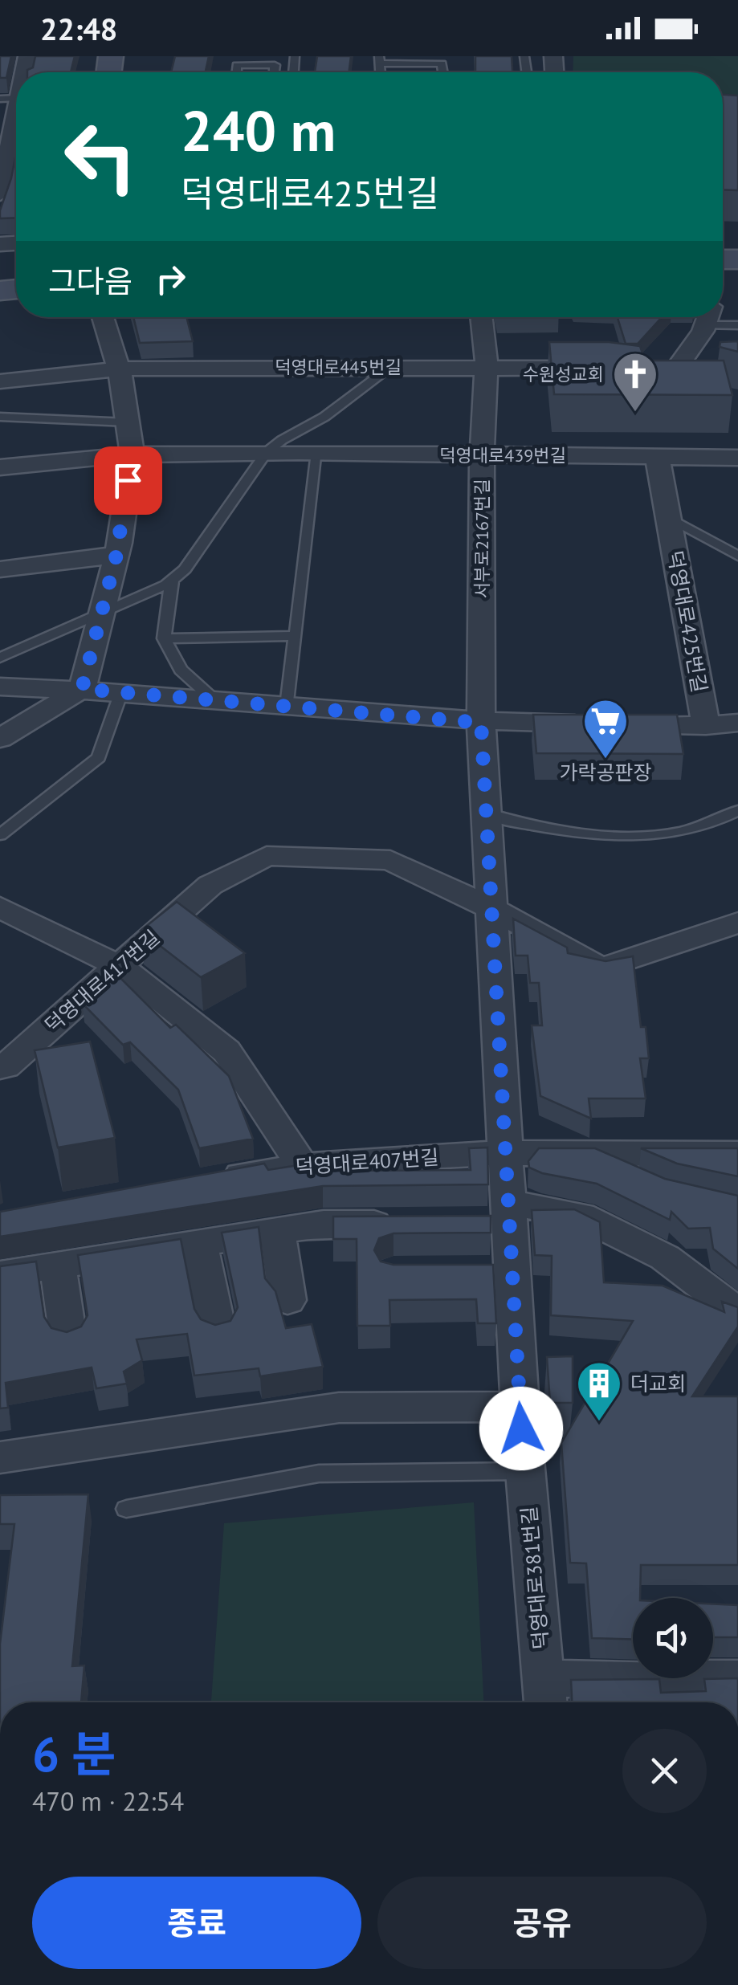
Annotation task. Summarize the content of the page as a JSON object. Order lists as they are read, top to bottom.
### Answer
{
  "streets": {
    "street": [
      "덕영대로445번길",
      "덕영대로439번길",
      "서부로2167번길",
      "덕영대로425번길",
      "덕영대로417번길",
      "덕영대로407번길",
      "덕영대로381번길"
    ]
  },
  "crossings": [
    ["덕영대로445번길", "서부로2167번길"],
    ["덕영대로439번길", "서부로2167번길"],
    ["덕영대로439번길", "덕영대로425번길"],
    ["서부로2167번길", "덕영대로381번길"],
    ["덕영대로417번길", "덕영대로381번길"],
    ["덕영대로407번길", "덕영대로381번길"]
  ],
  "places": {
    "church": ["수원성교회"],
    "supermarket": ["가락공판장"],
    "building": ["더교회"]
  },
  "page": {
    "status": "22:48",
    "turn": ["240 m", "덕영대로425번길"],
    "then": "그다음",
    "heading": ["6 분", "470 m · 22:54"],
    "buttons": ["종료", "공유"]
  }
}
